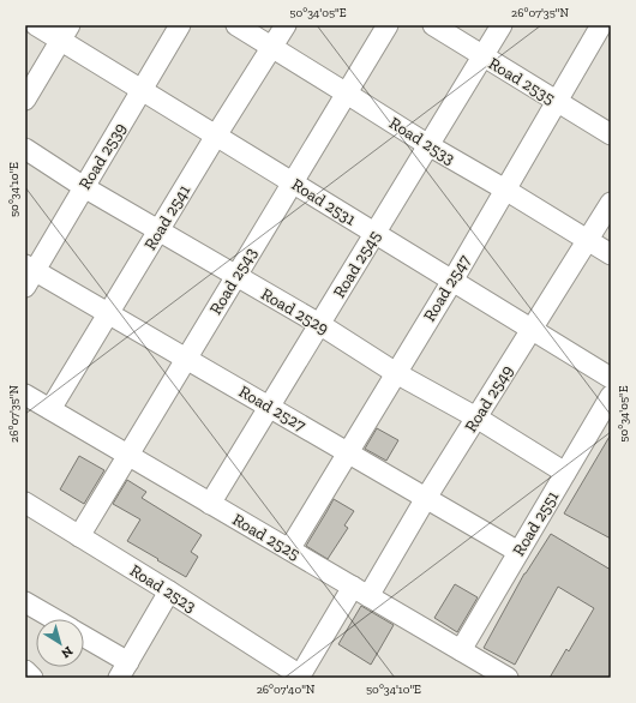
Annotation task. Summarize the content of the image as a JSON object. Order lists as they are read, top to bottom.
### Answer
{
  "streets": {
    "street": [
      "Road 2535",
      "Road 2533",
      "Road 2539",
      "Road 2531",
      "Road 2541",
      "Road 2545",
      "Road 2543",
      "Road 2547",
      "Road 2529",
      "Road 2549",
      "Road 2527",
      "Road 2551",
      "Road 2525",
      "Road 2523"
    ]
  },
  "crossings": [
    ["Road 2535", "Road 2545"],
    ["Road 2535", "Road 2547"],
    ["Road 2533", "Road 2541"],
    ["Road 2533", "Road 2545"],
    ["Road 2533", "Road 2543"],
    ["Road 2533", "Road 2547"],
    ["Road 2533", "Road 2549"],
    ["Road 2539", "Road 2531"],
    ["Road 2539", "Road 2529"],
    ["Road 2539", "Road 2527"],
    ["Road 2531", "Road 2541"],
    ["Road 2531", "Road 2545"],
    ["Road 2531", "Road 2543"],
    ["Road 2531", "Road 2547"],
    ["Road 2531", "Road 2549"],
    ["Road 2541", "Road 2529"],
    ["Road 2541", "Road 2527"],
    ["Road 2541", "Road 2525"],
    ["Road 2545", "Road 2529"],
    ["Road 2545", "Road 2527"],
    ["Road 2545", "Road 2525"],
    ["Road 2543", "Road 2529"],
    ["Road 2543", "Road 2527"],
    ["Road 2543", "Road 2525"],
    ["Road 2543", "Road 2523"],
    ["Road 2547", "Road 2529"],
    ["Road 2547", "Road 2527"],
    ["Road 2547", "Road 2525"],
    ["Road 2529", "Road 2549"],
    ["Road 2529", "Road 2551"],
    ["Road 2549", "Road 2527"],
    ["Road 2549", "Road 2525"],
    ["Road 2549", "Road 2523"],
    ["Road 2527", "Road 2551"],
    ["Road 2551", "Road 2525"]
  ],
  "north": "bottom right",
  "coordinates": [
    "50°34'05\"E",
    "26°07'35\"N",
    "50°34'10\"E",
    "26°07'40\"N"
  ]
}
